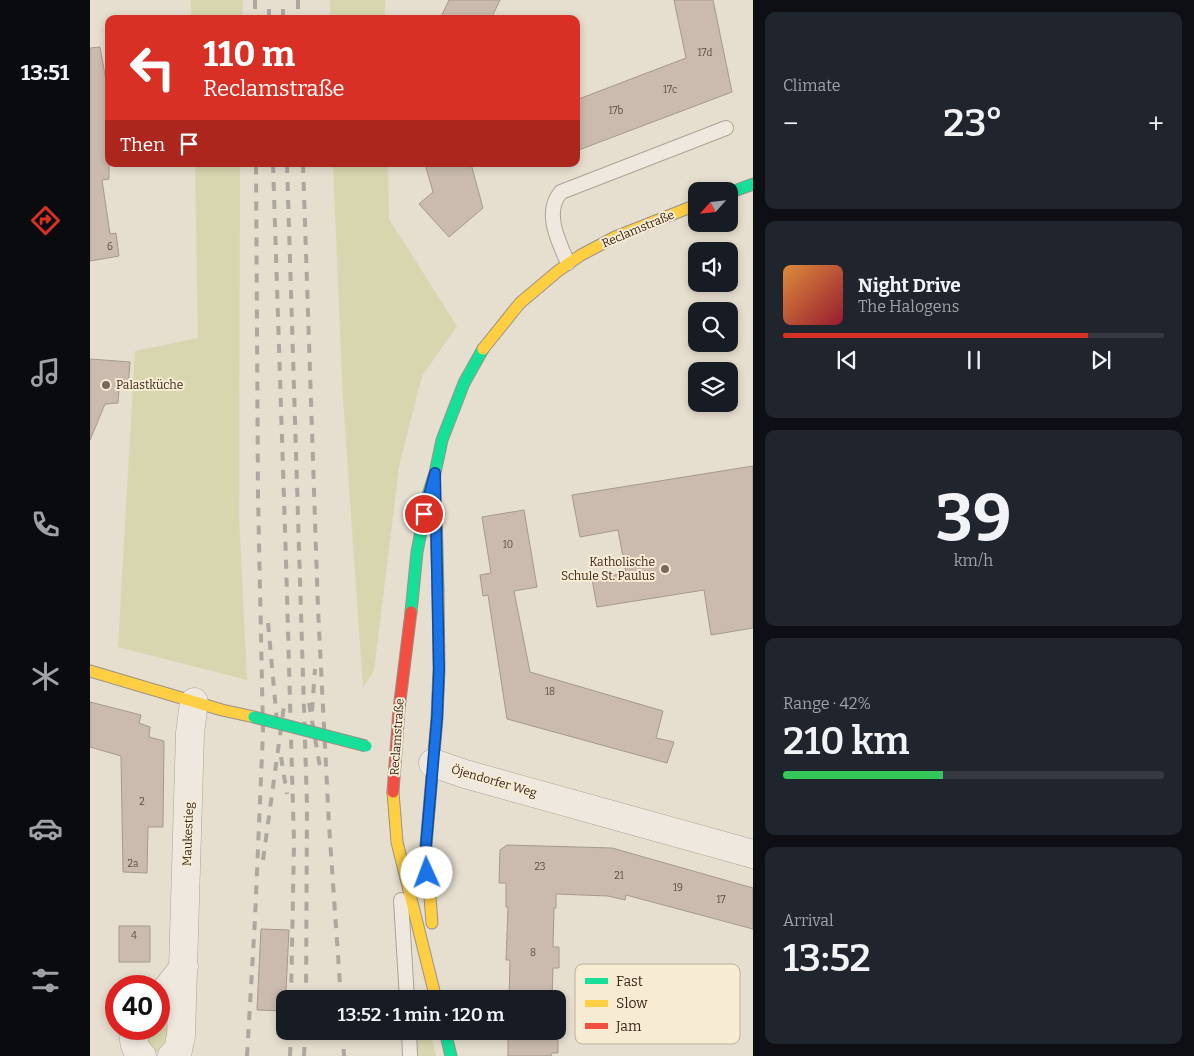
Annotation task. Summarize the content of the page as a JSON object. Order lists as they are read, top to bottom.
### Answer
{
  "streets": {
    "street": ["Reclamstraße", "Öjendorfer Weg", "Maukestieg"]
  },
  "crossings": [
    ["Reclamstraße", "Öjendorfer Weg"]
  ],
  "places": ["Palastküche", "Katholische Schule St. Paulus"],
  "house_numbers": [
    "17d",
    "17c",
    "17b",
    "6",
    "10",
    "18",
    "2",
    "2a",
    "23",
    "21",
    "19",
    "17",
    "4",
    "8"
  ],
  "legend": ["Fast", "Slow", "Jam"],
  "north": "bottom left",
  "page": {
    "tabs": "13:51",
    "tile": [
      "Climate",
      ["39", "km/h"],
      ["Range · 42%", "210 km"],
      ["Arrival", "13:52"]
    ],
    "turn": ["110 m", "Reclamstraße"],
    "heat": ["−", "23°", "+"],
    "then": "Then",
    "song": ["Night Drive", "The Halogens"],
    "limit": "40",
    "trip": "13:52 · 1 min · 120 m"
  }
}
